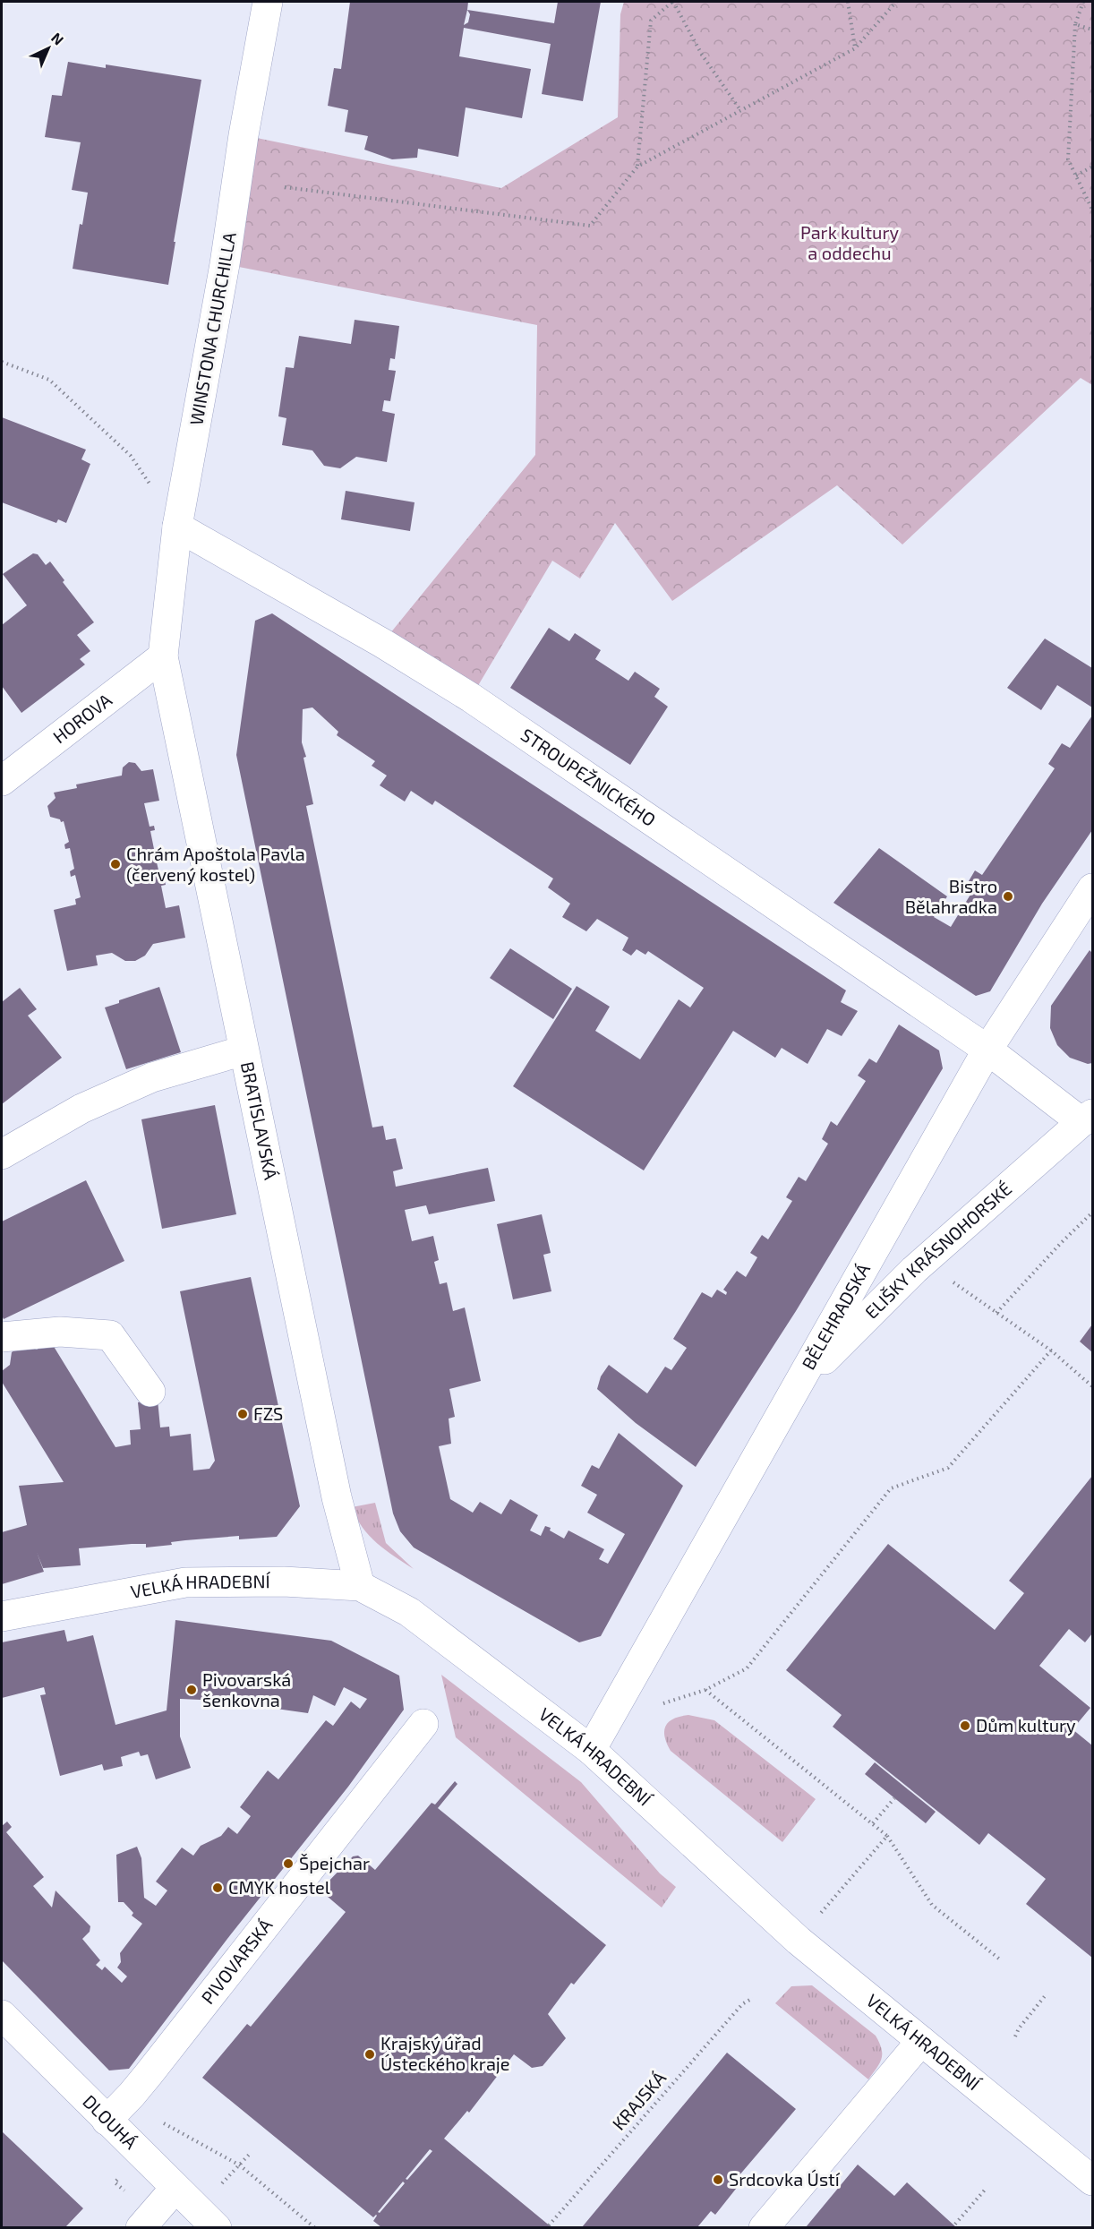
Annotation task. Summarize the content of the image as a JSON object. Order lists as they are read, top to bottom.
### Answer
{
  "streets": {
    "street": [
      "WINSTONA CHURCHILLA",
      "HOROVA",
      "STROUPEŽNICKÉHO",
      "BRATISLAVSKÁ",
      "ELIŠKY KRÁSNOHORSKÉ",
      "BĚLEHRADSKÁ",
      "VELKÁ HRADEBNÍ",
      "PIVOVARSKÁ",
      "DLOUHÁ"
    ],
    "path": ["KRAJSKÁ"]
  },
  "crossings": [
    ["WINSTONA CHURCHILLA", "HOROVA"],
    ["WINSTONA CHURCHILLA", "STROUPEŽNICKÉHO"],
    ["WINSTONA CHURCHILLA", "BRATISLAVSKÁ"],
    ["HOROVA", "BRATISLAVSKÁ"],
    ["STROUPEŽNICKÉHO", "ELIŠKY KRÁSNOHORSKÉ"],
    ["STROUPEŽNICKÉHO", "BĚLEHRADSKÁ"],
    ["BRATISLAVSKÁ", "VELKÁ HRADEBNÍ"],
    ["ELIŠKY KRÁSNOHORSKÉ", "BĚLEHRADSKÁ"],
    ["BĚLEHRADSKÁ", "VELKÁ HRADEBNÍ"],
    ["PIVOVARSKÁ", "DLOUHÁ"]
  ],
  "parks": ["Park kultury a oddechu"],
  "places": [
    "Chrám Apoštola Pavla (červený kostel)",
    "Bistro Bělahradka",
    "FZS",
    "Pivovarská šenkovna",
    "Dům kultury",
    "Špejchar",
    "CMYK hostel",
    "Krajský úřad Ústeckého kraje",
    "Srdcovka Ústí"
  ],
  "north": "top right"
}
